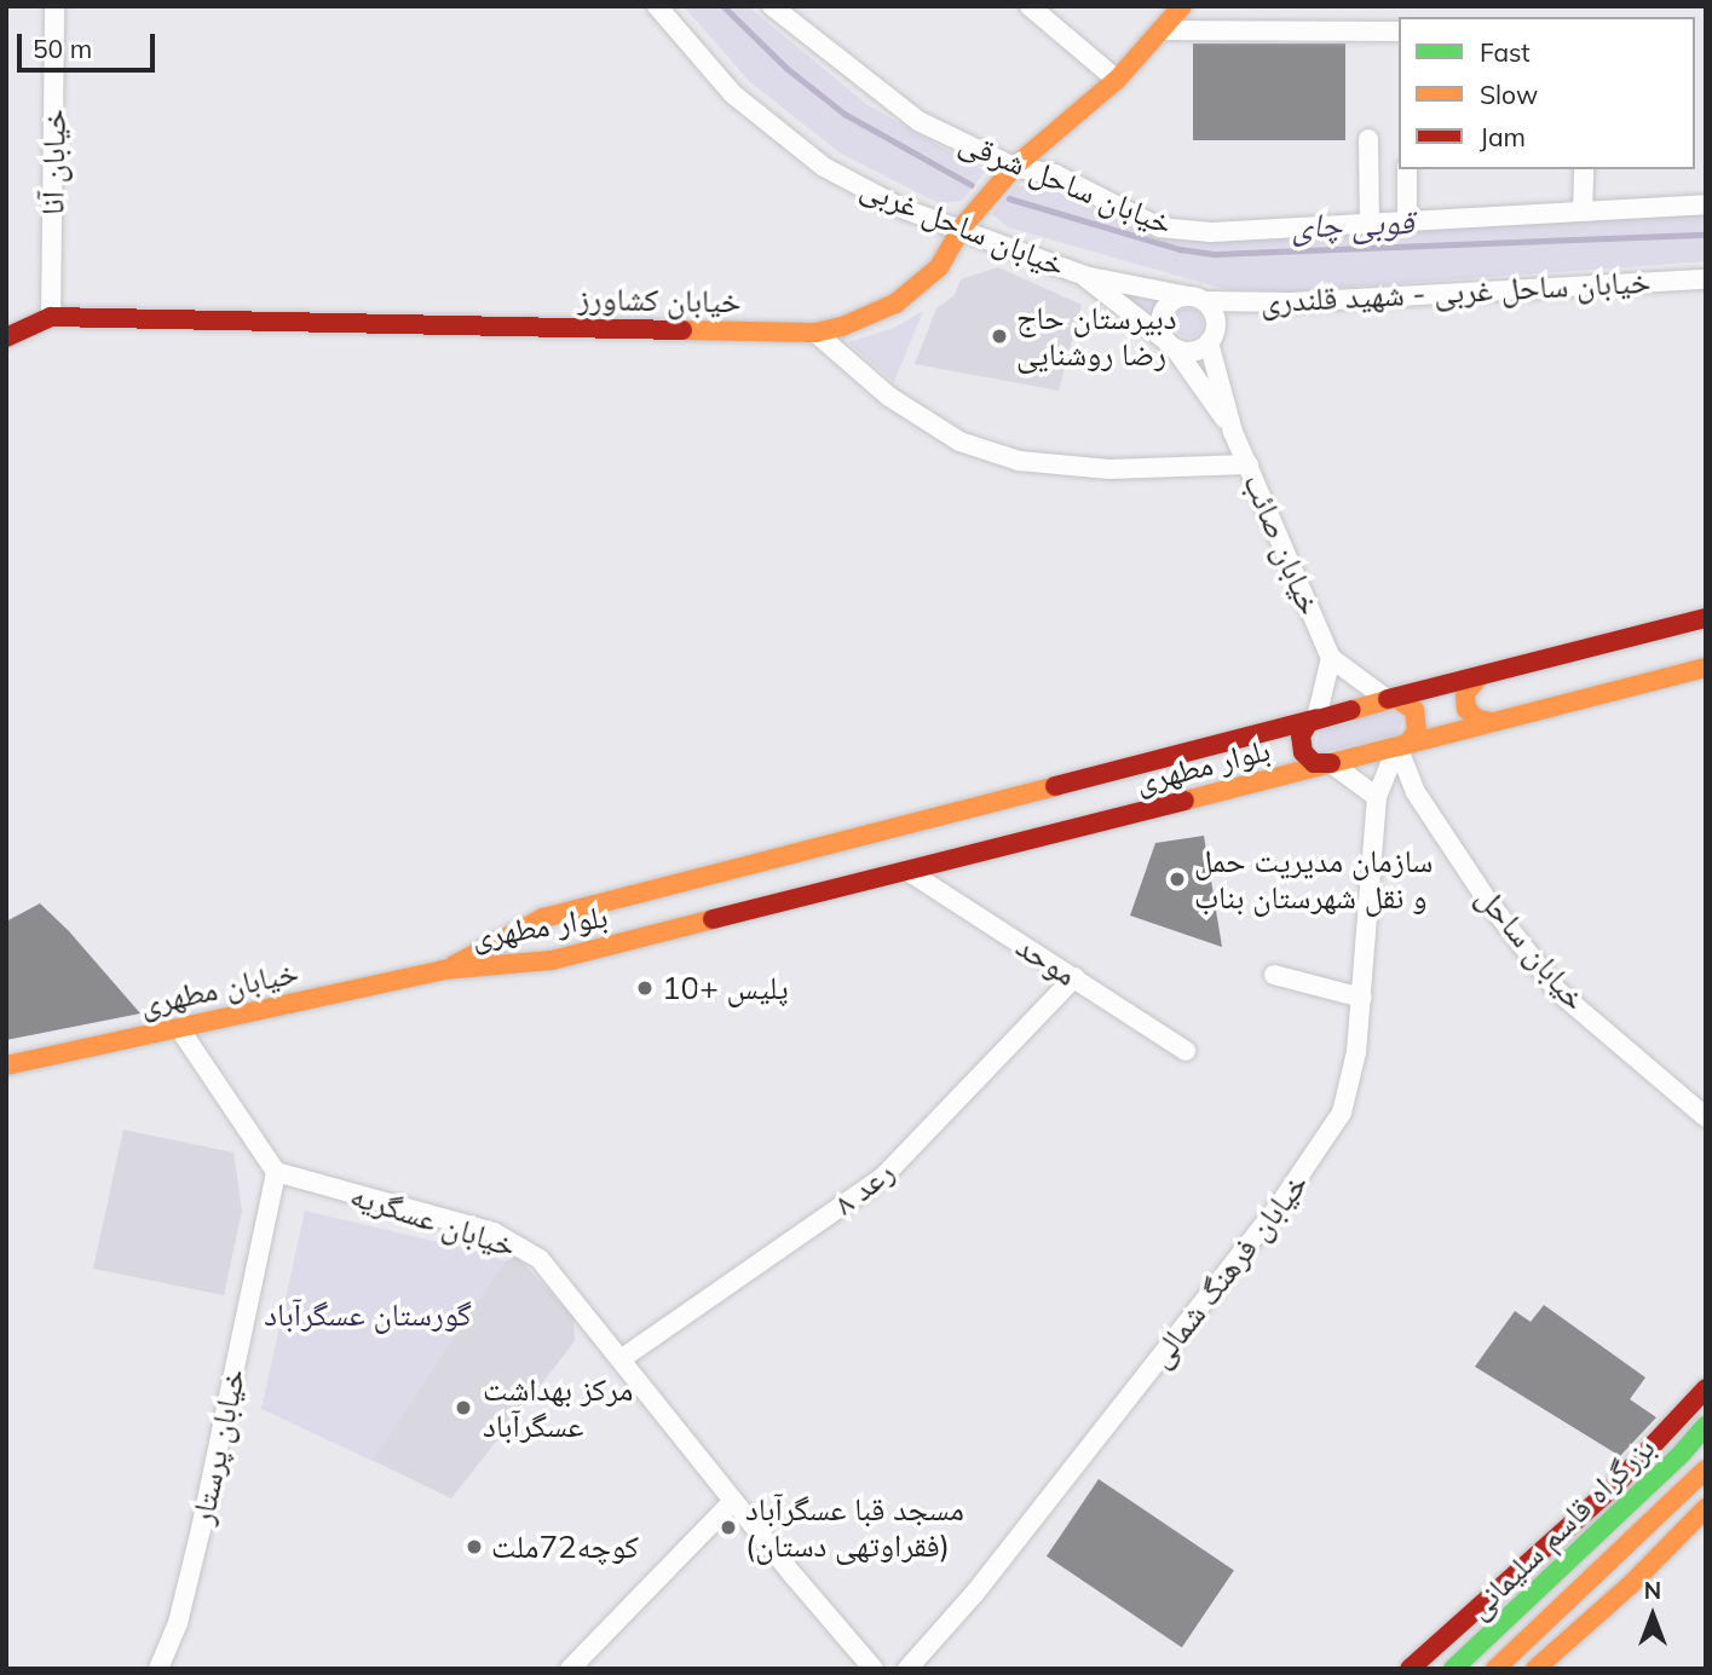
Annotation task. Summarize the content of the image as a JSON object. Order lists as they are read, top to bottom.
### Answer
{
  "streets": {
    "main road": [
      "خیابان کشاورز",
      "بلوار مطهری",
      "خیابان مطهری",
      "بزرگراه قاسم سلیمانی"
    ],
    "street": [
      "خیابان آنا",
      "خیابان ساحل شرقی",
      "خیابان ساحل غربی",
      "خیابان ساحل غربی - شهید قلندری",
      "خیابان صائب",
      "خیابان ساحل",
      "موحد",
      "رعد ۸",
      "خیابان عسگریه",
      "خیابان فرهنگ شمالی",
      "خیابان پرستار"
    ]
  },
  "crossings": [
    ["خیابان آنا", "خیابان کشاورز"],
    ["خیابان ساحل شرقی", "خیابان کشاورز"],
    ["خیابان ساحل غربی", "خیابان ساحل غربی - شهید قلندری"],
    ["خیابان ساحل غربی", "خیابان کشاورز"],
    ["خیابان ساحل غربی", "خیابان صائب"],
    ["خیابان ساحل غربی - شهید قلندری", "خیابان صائب"],
    ["خیابان صائب", "بلوار مطهری"],
    ["بلوار مطهری", "خیابان ساحل"],
    ["بلوار مطهری", "موحد"],
    ["بلوار مطهری", "خیابان مطهری"],
    ["بلوار مطهری", "خیابان فرهنگ شمالی"],
    ["خیابان ساحل", "خیابان فرهنگ شمالی"],
    ["موحد", "رعد ۸"],
    ["رعد ۸", "خیابان عسگریه"],
    ["خیابان عسگریه", "خیابان پرستار"]
  ],
  "water": ["قوبی چای"],
  "parks": ["گورستان عسگرآباد"],
  "places": [
    "دبیرستان حاج رضا روشنایی",
    "سازمان مدیریت حمل و نقل شهرستان بناب",
    "پلیس +10",
    "مرکز بهداشت عسگرآباد",
    "مسجد قبا عسگرآباد (فقراوتهی دستان)",
    "کوچه72ملت"
  ],
  "legend": ["Fast", "Slow", "Jam"],
  "scale_bar": "50 m",
  "north": "top"
}
